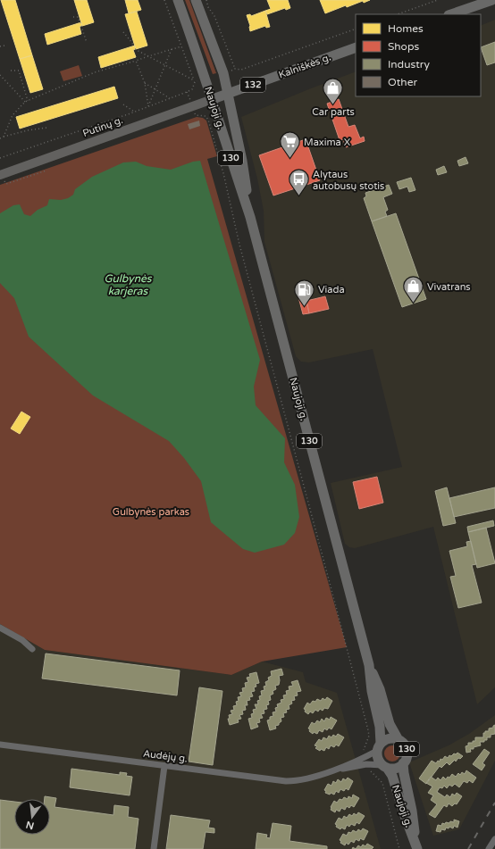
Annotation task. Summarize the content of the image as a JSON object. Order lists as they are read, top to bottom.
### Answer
{
  "streets": {
    "main road": [
      "Kalniškės g.",
      "132",
      "Naujoji g.",
      "Putinų g.",
      "130"
    ],
    "street": ["Audėjų g."]
  },
  "crossings": [
    ["Kalniškės g.", "Naujoji g."],
    ["Kalniškės g.", "Putinų g."],
    ["Naujoji g.", "Putinų g."],
    ["Naujoji g.", "130"],
    ["Naujoji g.", "Audėjų g."],
    ["130", "Audėjų g."]
  ],
  "water": ["Gulbynės karjeras"],
  "parks": ["Gulbynės parkas"],
  "places": {
    "shop": ["Car parts", "Vivatrans"],
    "supermarket": ["Maxima X"],
    "bus stop": ["Alytaus autobusų stotis"],
    "fuel station": ["Viada"]
  },
  "legend": [
    "Homes",
    "Shops",
    "Industry",
    "Other"
  ],
  "north": "bottom"
}
